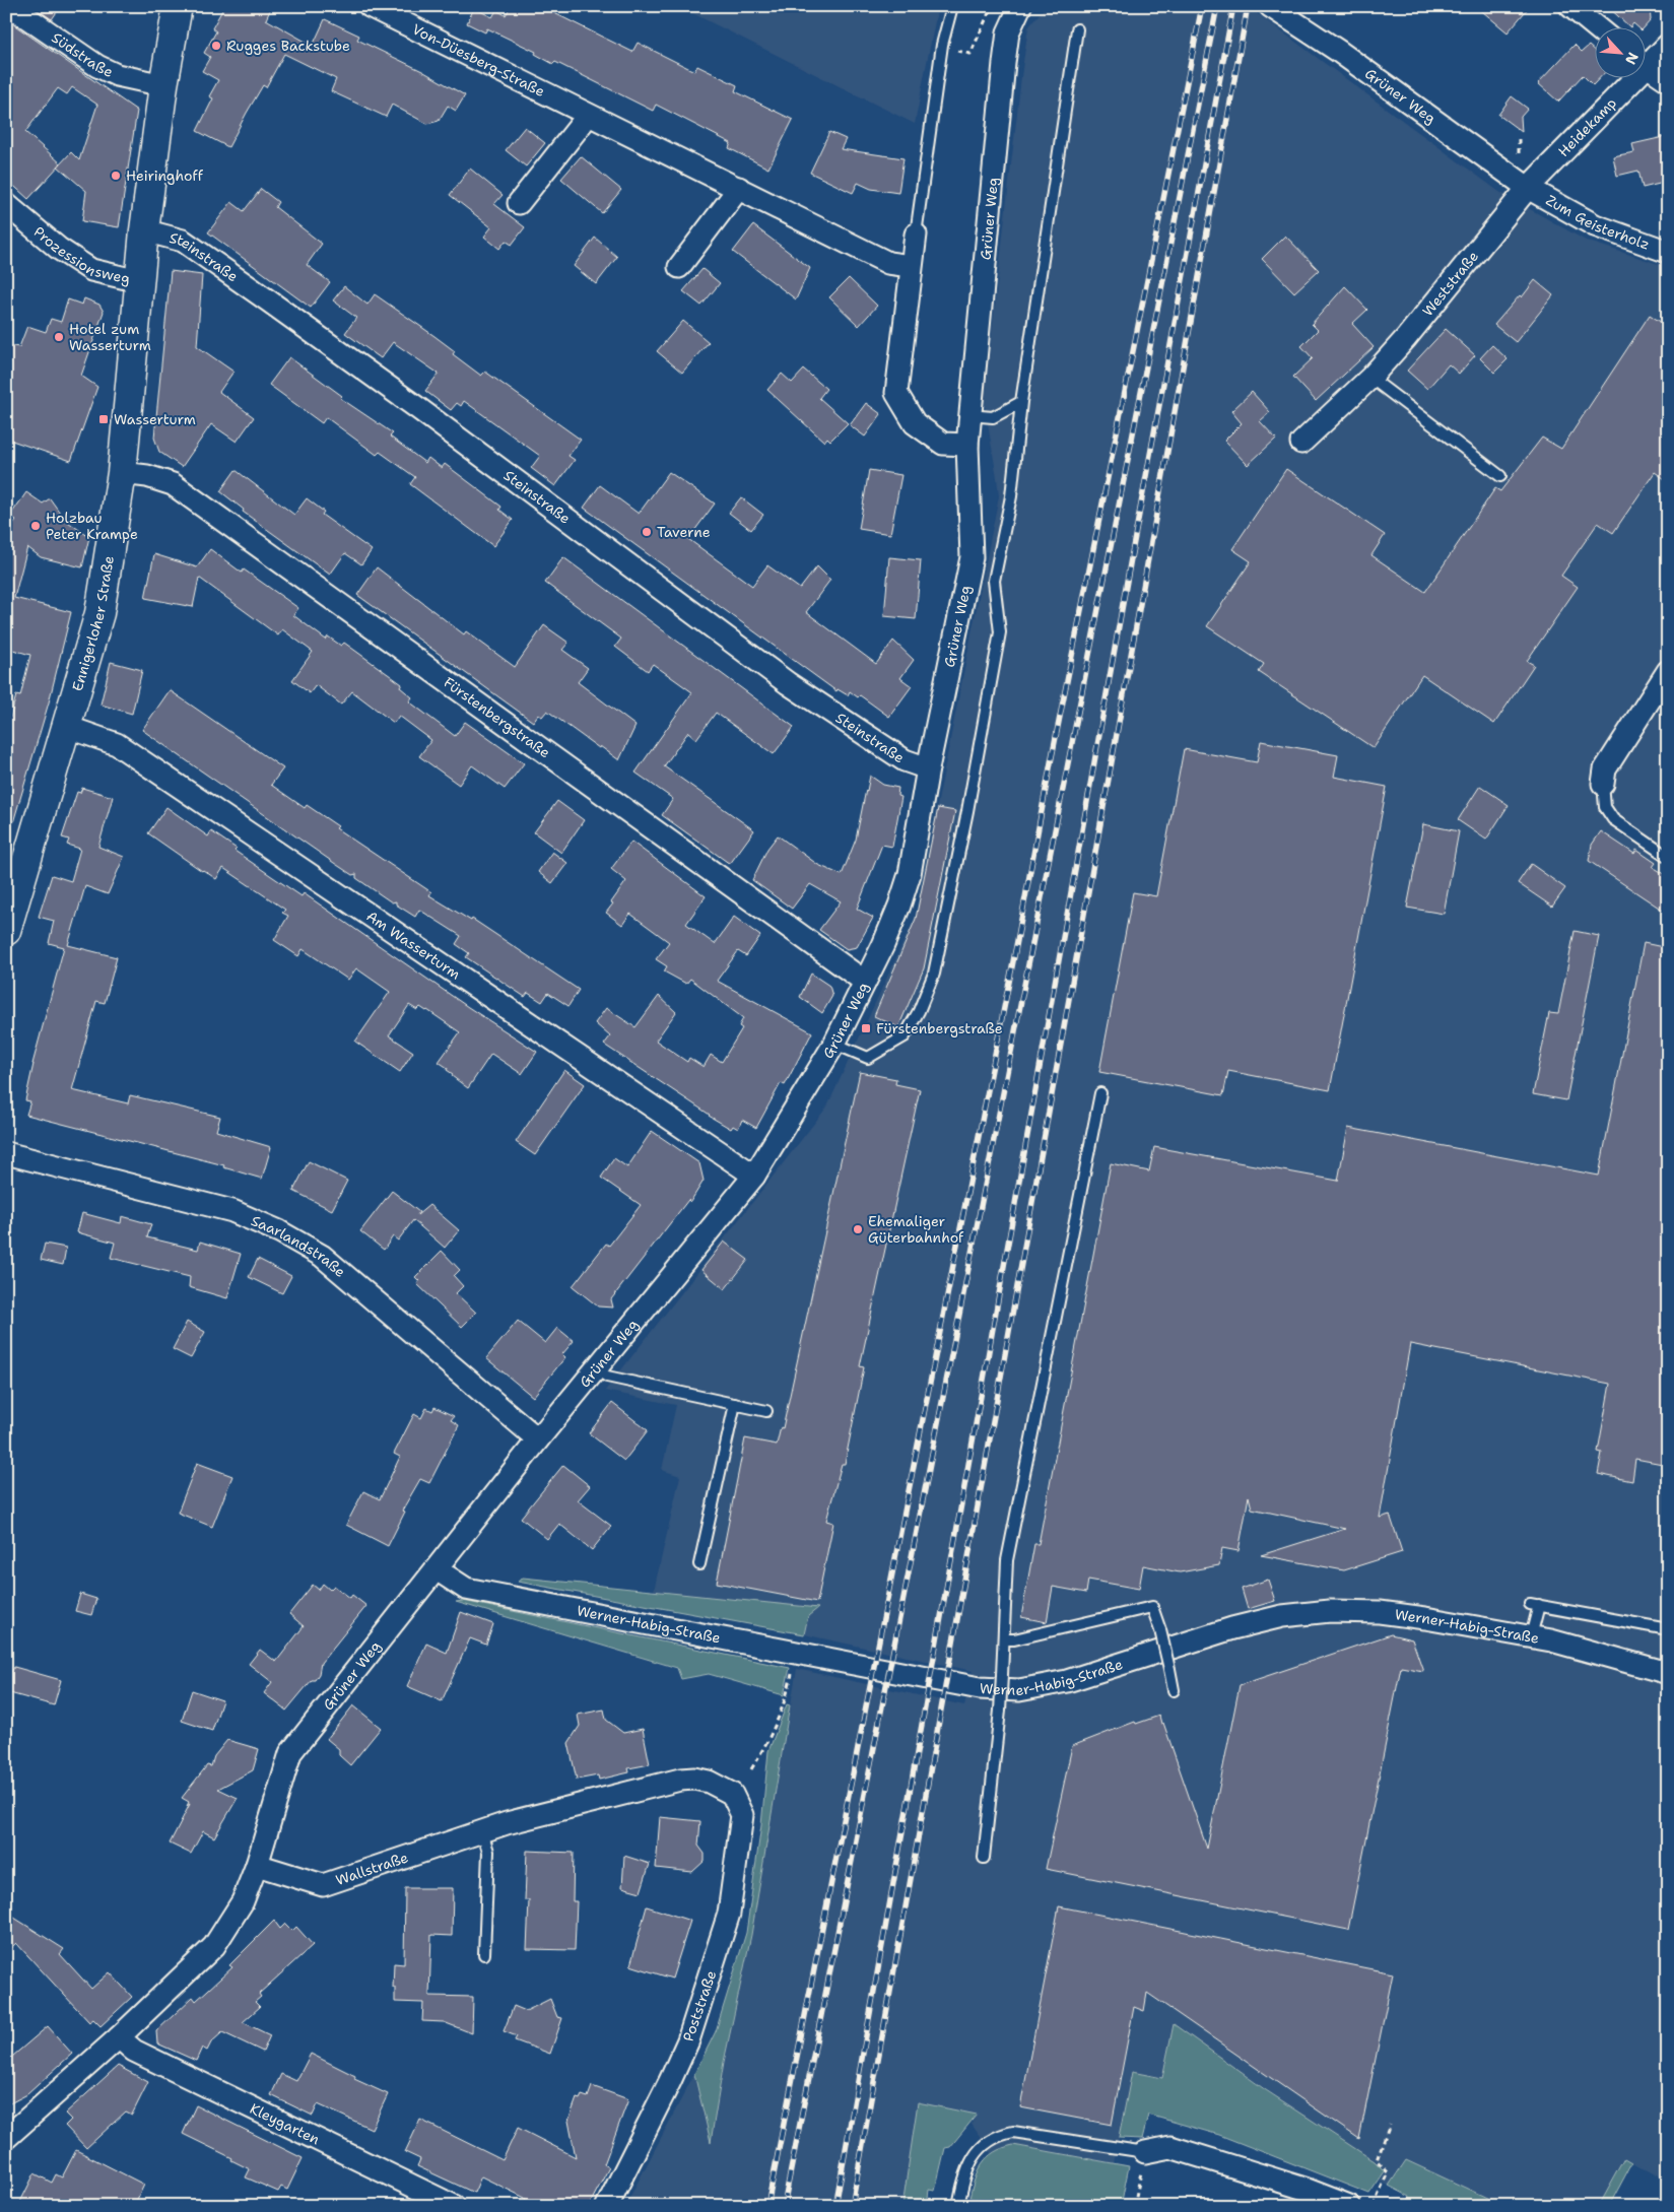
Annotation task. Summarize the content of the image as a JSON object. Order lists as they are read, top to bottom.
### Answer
{
  "streets": {
    "main road": ["Ennigerloher Straße"],
    "street": [
      "Südstraße",
      "Von-Düesberg-Straße",
      "Grüner Weg",
      "Heidekamp",
      "Zum Geisterholz",
      "Prozessionsweg",
      "Steinstraße",
      "Weststraße",
      "Fürstenbergstraße",
      "Am Wasserturm",
      "Saarlandstraße",
      "Werner-Habig-Straße",
      "Wallstraße",
      "Poststraße",
      "Kleygarten"
    ]
  },
  "crossings": [
    ["Südstraße", "Ennigerloher Straße"],
    ["Grüner Weg", "Heidekamp"],
    ["Grüner Weg", "Zum Geisterholz"],
    ["Grüner Weg", "Steinstraße"],
    ["Grüner Weg", "Weststraße"],
    ["Grüner Weg", "Fürstenbergstraße"],
    ["Grüner Weg", "Am Wasserturm"],
    ["Grüner Weg", "Saarlandstraße"],
    ["Grüner Weg", "Werner-Habig-Straße"],
    ["Grüner Weg", "Wallstraße"],
    ["Heidekamp", "Zum Geisterholz"],
    ["Heidekamp", "Weststraße"],
    ["Zum Geisterholz", "Weststraße"],
    ["Prozessionsweg", "Ennigerloher Straße"],
    ["Steinstraße", "Ennigerloher Straße"],
    ["Ennigerloher Straße", "Fürstenbergstraße"],
    ["Ennigerloher Straße", "Am Wasserturm"],
    ["Wallstraße", "Poststraße"]
  ],
  "places": {
    "other": [
      "Rugges Backstube",
      "Heiringhoff",
      "Hotel zum Wasserturm",
      "Holzbau Peter Krampe",
      "Taverne",
      "Ehemaliger Güterbahnhof"
    ],
    "transit": ["Wasserturm", "Fürstenbergstraße"]
  },
  "north": "bottom right"
}
